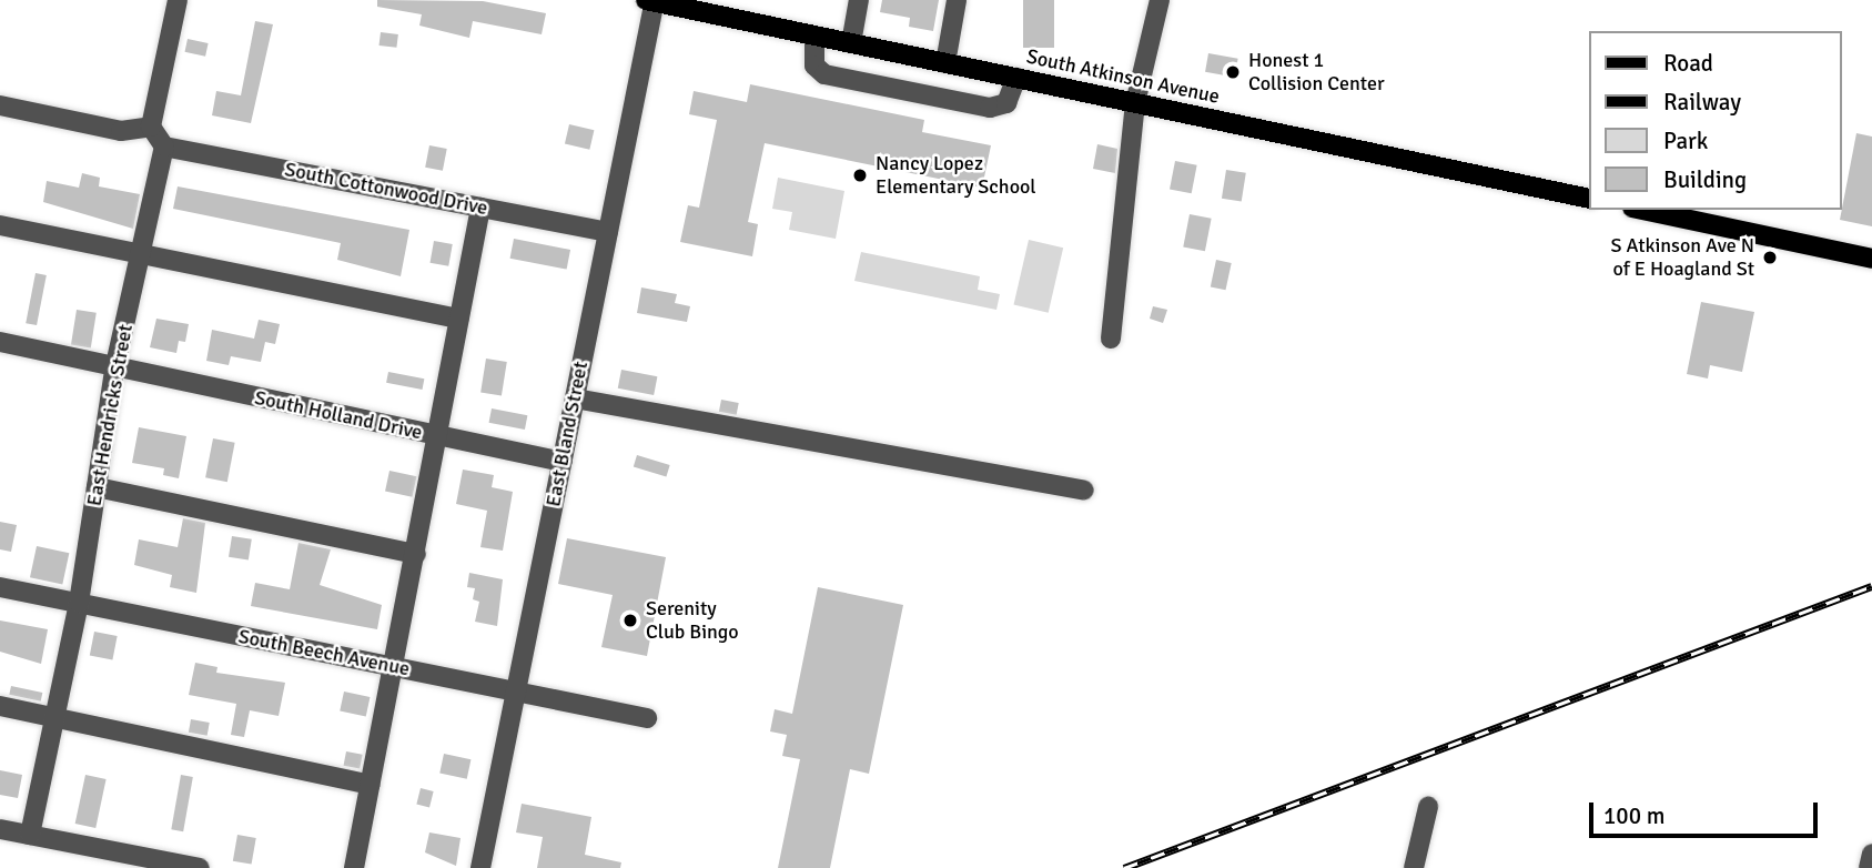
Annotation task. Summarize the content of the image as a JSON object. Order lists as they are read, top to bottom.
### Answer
{
  "streets": {
    "main road": ["South Atkinson Avenue"],
    "street": [
      "South Cottonwood Drive",
      "East Hendricks Street",
      "South Holland Drive",
      "East Bland Street",
      "South Beech Avenue"
    ]
  },
  "crossings": [
    ["South Atkinson Avenue", "East Bland Street"],
    ["South Cottonwood Drive", "East Hendricks Street"],
    ["South Cottonwood Drive", "East Bland Street"],
    ["East Hendricks Street", "South Holland Drive"],
    ["East Hendricks Street", "South Beech Avenue"],
    ["South Holland Drive", "East Bland Street"],
    ["East Bland Street", "South Beech Avenue"]
  ],
  "places": [
    "Honest 1 Collision Center",
    "Nancy Lopez Elementary School",
    "S Atkinson Ave N of E Hoagland St",
    "Serenity Club Bingo"
  ],
  "legend": [
    "Road",
    "Railway",
    "Park",
    "Building"
  ],
  "scale_bar": "100 m"
}
